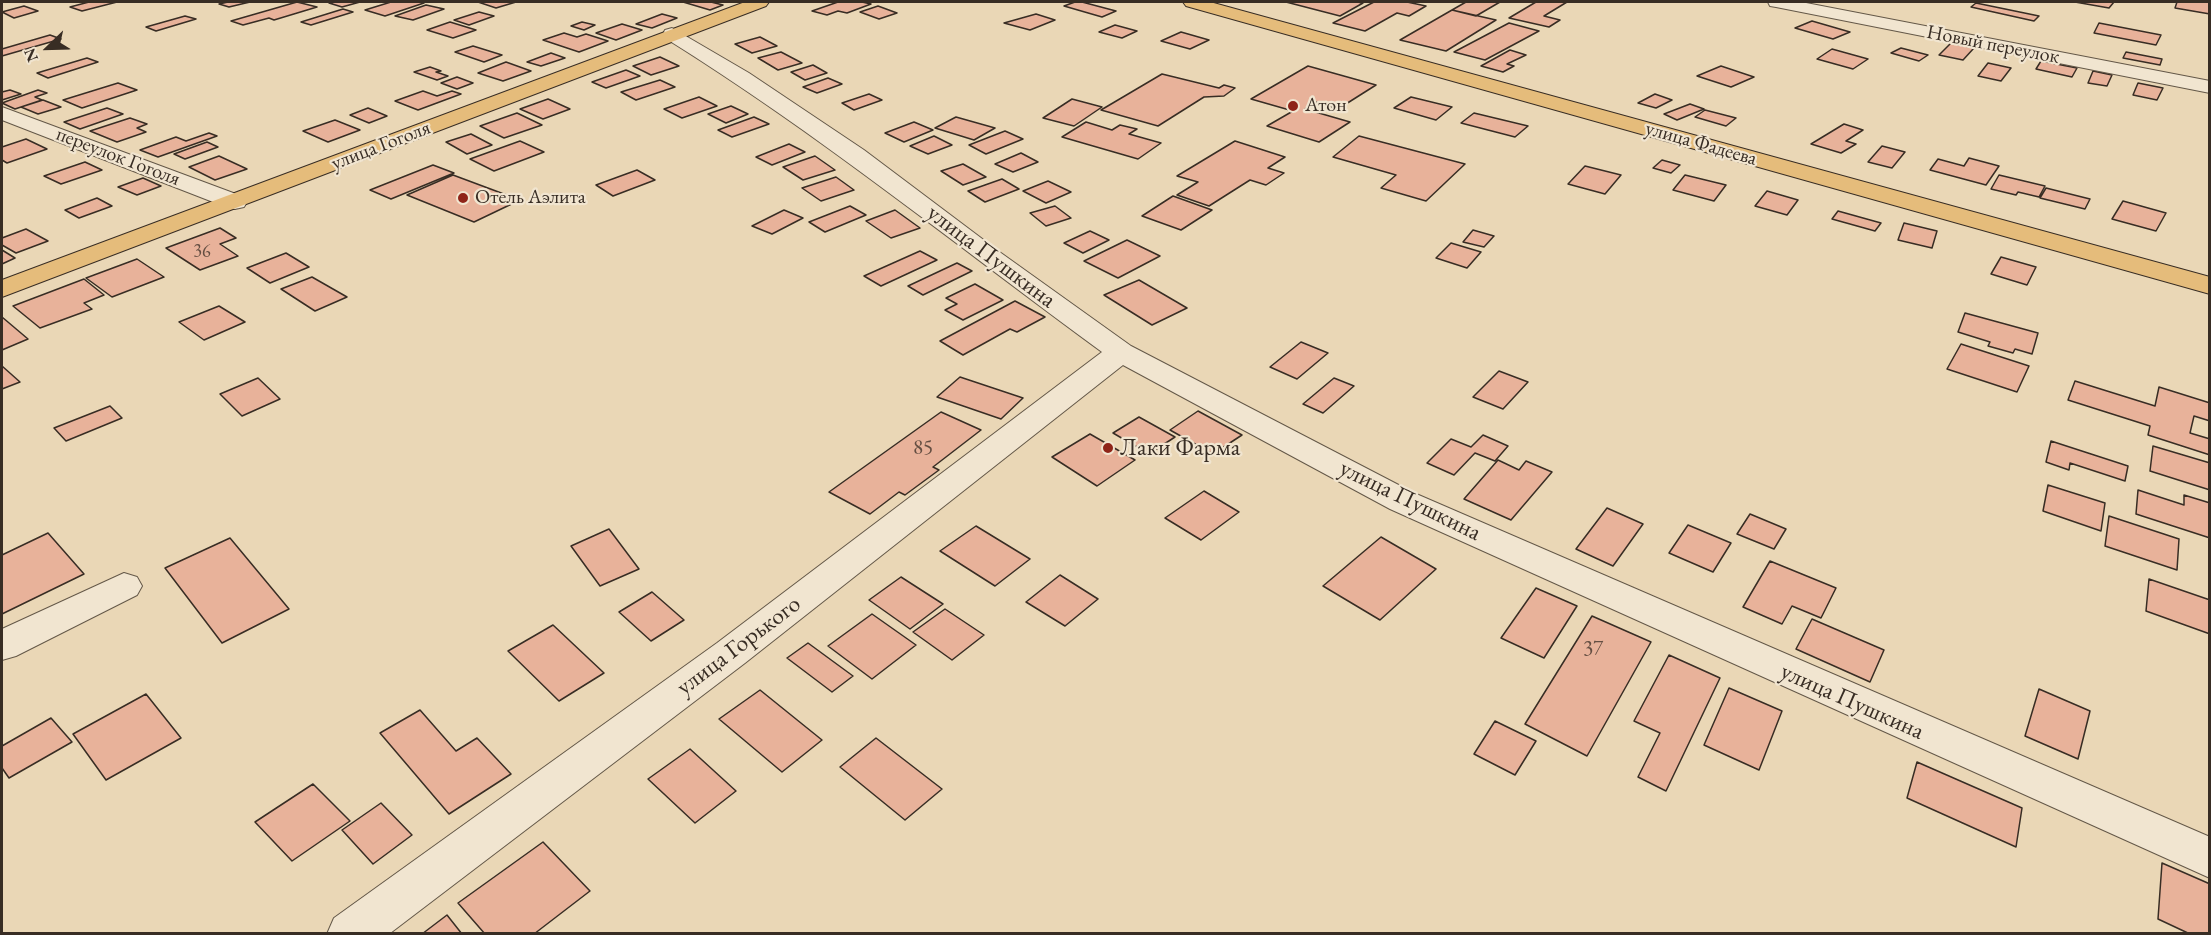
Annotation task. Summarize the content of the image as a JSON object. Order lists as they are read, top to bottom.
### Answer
{
  "streets": {
    "main road": ["улица Фадеева", "улица Гоголя"],
    "street": [
      "Новый переулок",
      "переулок Гоголя",
      "улица Пушкина",
      "улица Горького"
    ]
  },
  "crossings": [
    ["улица Гоголя", "переулок Гоголя"],
    ["улица Гоголя", "улица Пушкина"],
    ["улица Пушкина", "улица Горького"]
  ],
  "places": ["Атон", "Отель Аэлита", "Лаки Фарма"],
  "house_numbers": ["36", "85", "37"],
  "north": "bottom left"
}
